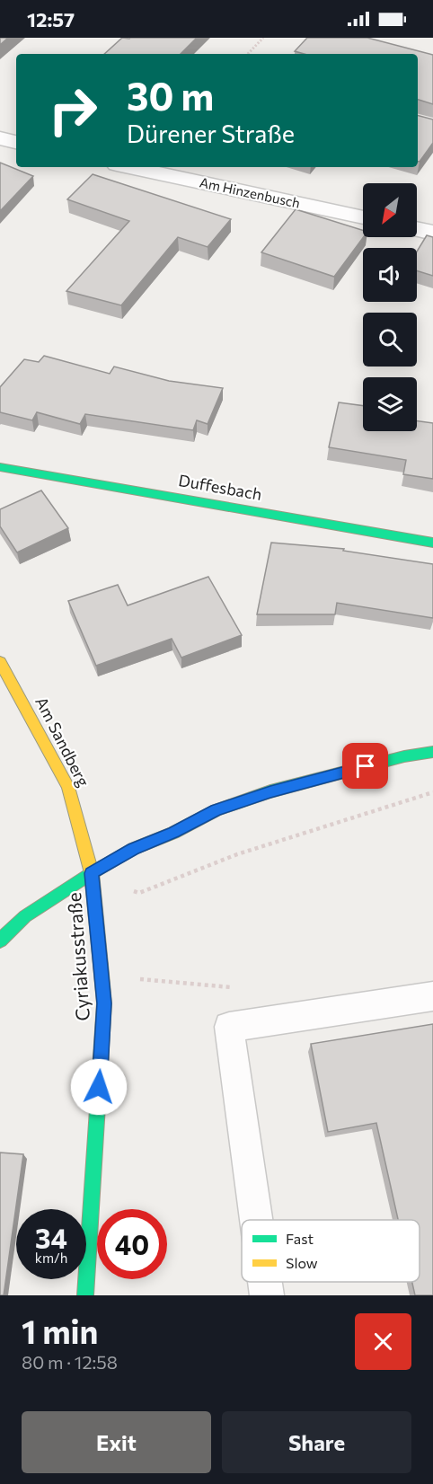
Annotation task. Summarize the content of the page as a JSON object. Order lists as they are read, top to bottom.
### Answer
{
  "streets": {
    "street": [
      "Am Hinzenbusch",
      "Duffesbach",
      "Am Sandberg",
      "Cyriakusstraße"
    ]
  },
  "crossings": [
    ["Am Sandberg", "Cyriakusstraße"]
  ],
  "legend": ["Fast", "Slow"],
  "north": "bottom left",
  "page": {
    "status": "12:57",
    "turn": ["30 m", "Dürener Straße"],
    "speed": "34 km/h",
    "limit": "40",
    "heading": ["1 min", "80 m · 12:58"],
    "buttons": ["Exit", "Share"]
  }
}
